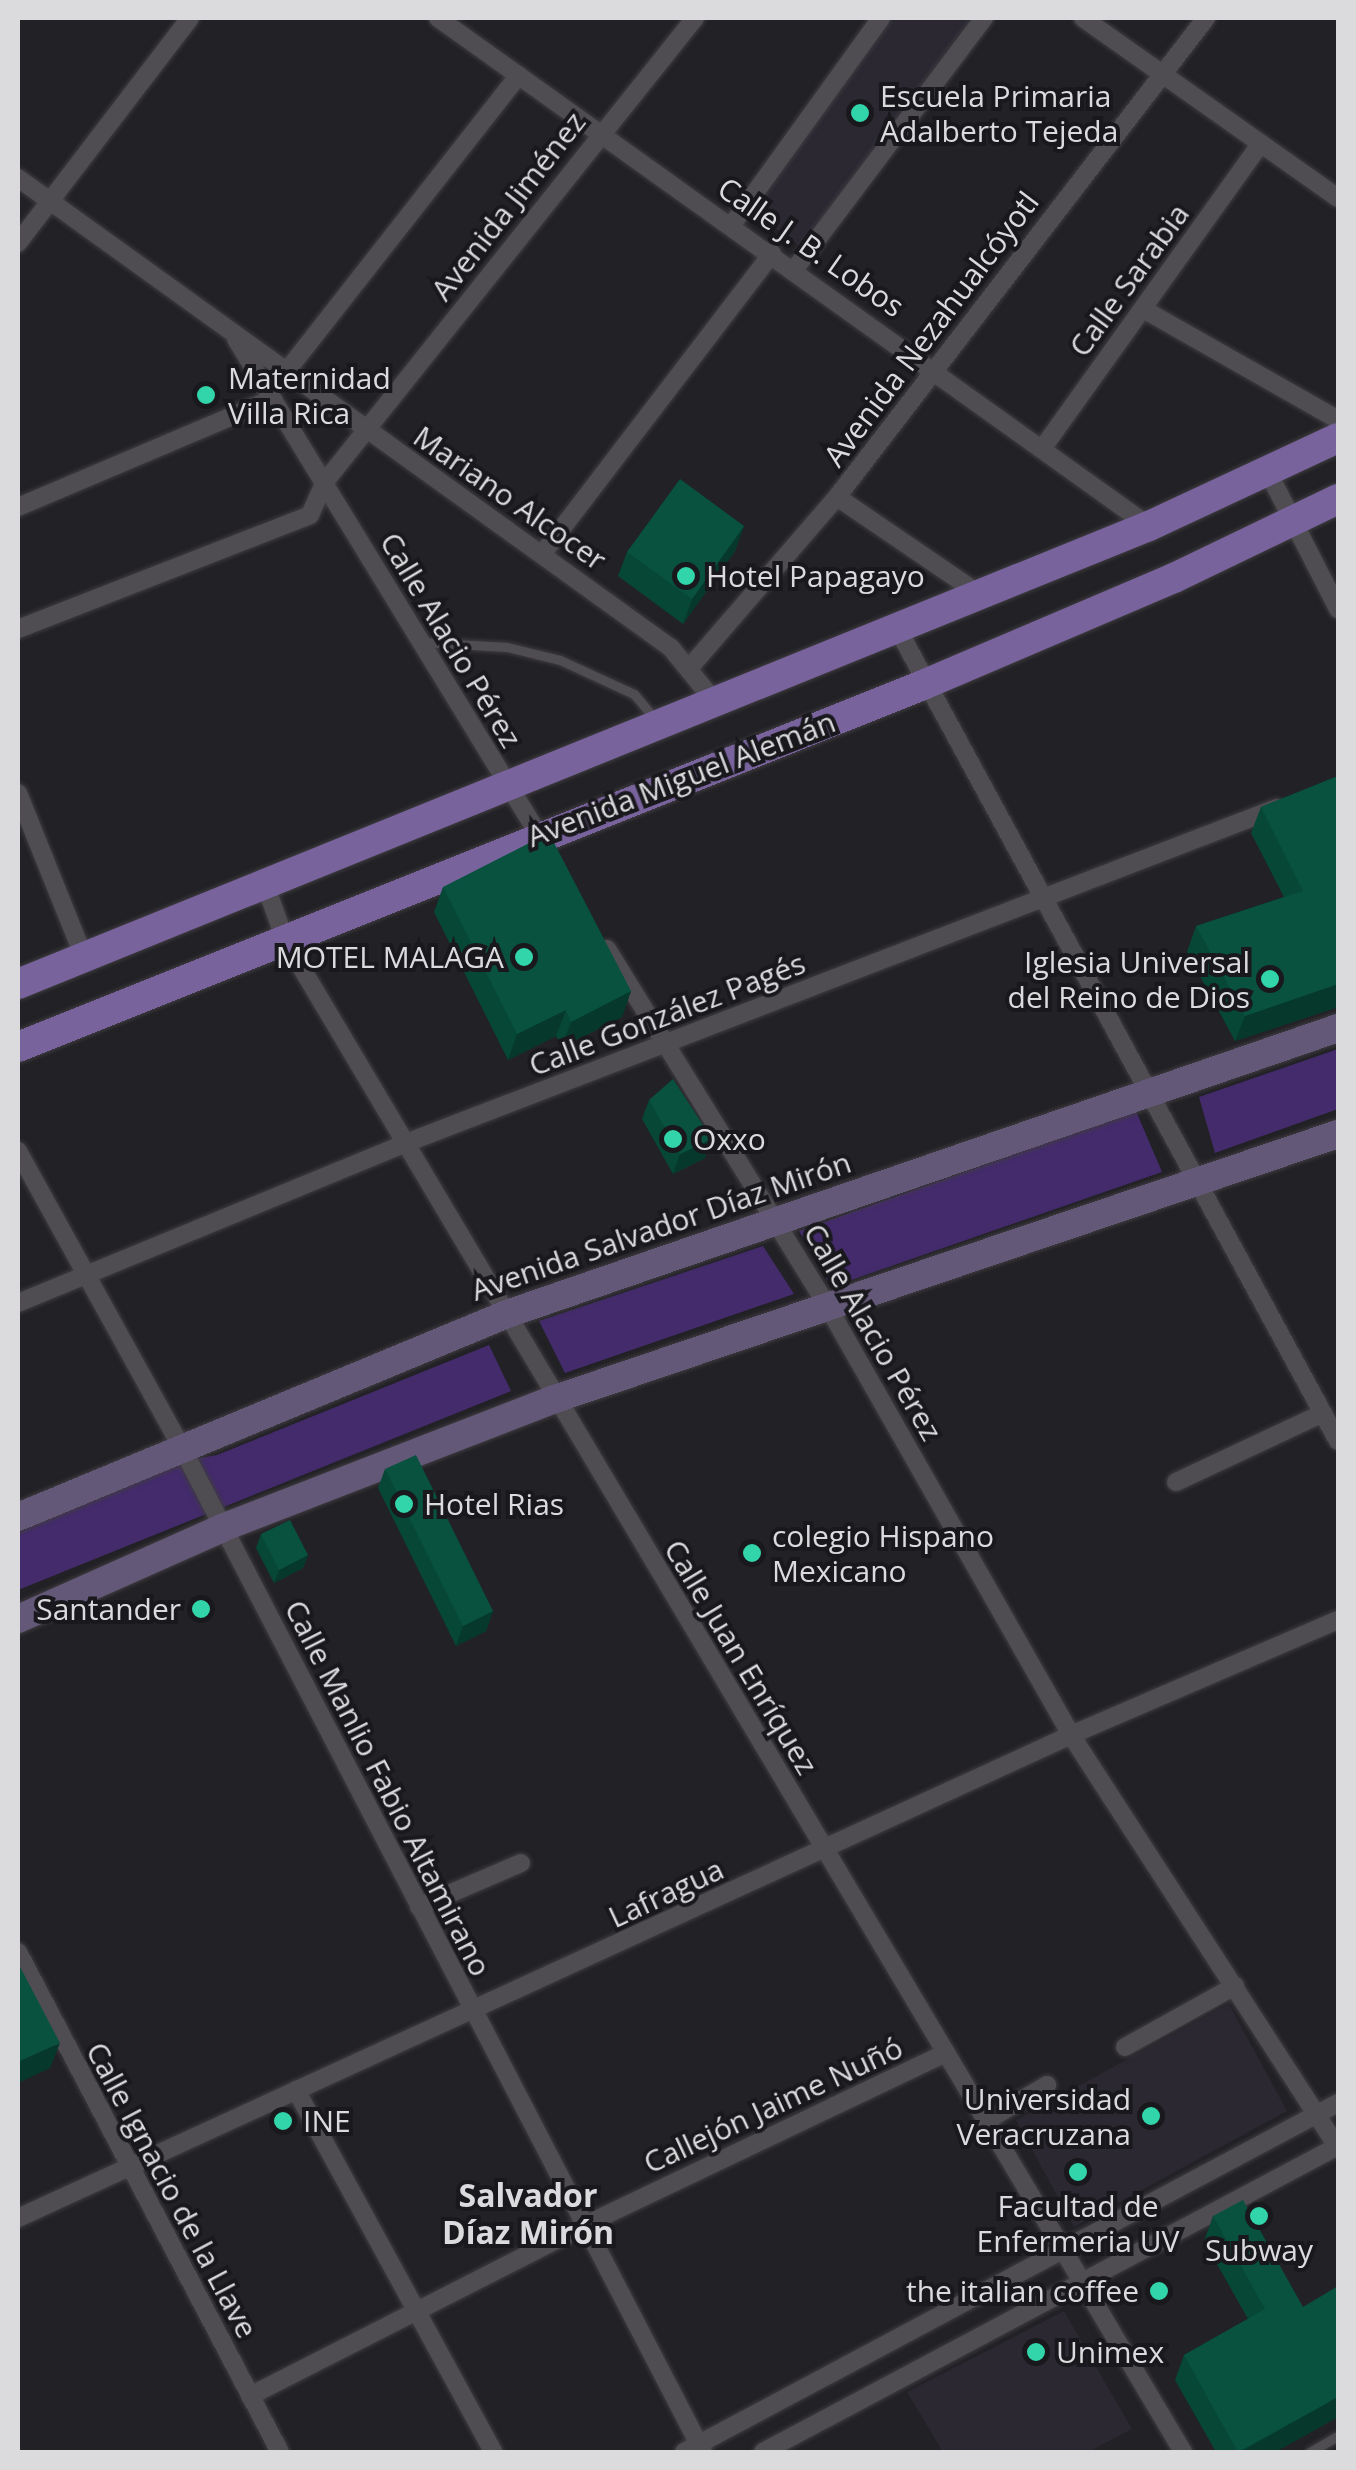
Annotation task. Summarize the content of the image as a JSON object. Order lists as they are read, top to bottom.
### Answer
{
  "streets": {
    "main road": ["Avenida Miguel Alemán", "Avenida Salvador Díaz Mirón"],
    "street": [
      "Avenida Jiménez",
      "Calle J. B. Lobos",
      "Calle Sarabia",
      "Avenida Nezahualcóyotl",
      "Mariano Alcocer",
      "Calle Alacio Pérez",
      "Calle González Pagés",
      "Calle Juan Enríquez",
      "Calle Manlio Fabio Altamirano",
      "Lafragua",
      "Callejón Jaime Nuñó",
      "Calle Ignacio de la Llave"
    ]
  },
  "crossings": [
    ["Avenida Jiménez", "Calle J. B. Lobos"],
    ["Avenida Jiménez", "Mariano Alcocer"],
    ["Avenida Jiménez", "Calle Alacio Pérez"],
    ["Calle J. B. Lobos", "Calle Sarabia"],
    ["Calle J. B. Lobos", "Avenida Nezahualcóyotl"],
    ["Calle J. B. Lobos", "Avenida Miguel Alemán"],
    ["Avenida Nezahualcóyotl", "Mariano Alcocer"],
    ["Mariano Alcocer", "Calle Alacio Pérez"],
    ["Mariano Alcocer", "Avenida Miguel Alemán"],
    ["Calle Alacio Pérez", "Avenida Miguel Alemán"],
    ["Calle Alacio Pérez", "Calle González Pagés"],
    ["Calle Alacio Pérez", "Avenida Salvador Díaz Mirón"],
    ["Calle Alacio Pérez", "Lafragua"],
    ["Avenida Miguel Alemán", "Calle Juan Enríquez"],
    ["Calle González Pagés", "Calle Juan Enríquez"],
    ["Calle González Pagés", "Calle Manlio Fabio Altamirano"],
    ["Avenida Salvador Díaz Mirón", "Calle Juan Enríquez"],
    ["Avenida Salvador Díaz Mirón", "Calle Manlio Fabio Altamirano"],
    ["Calle Juan Enríquez", "Lafragua"],
    ["Calle Juan Enríquez", "Callejón Jaime Nuñó"],
    ["Calle Manlio Fabio Altamirano", "Lafragua"],
    ["Calle Manlio Fabio Altamirano", "Callejón Jaime Nuñó"],
    ["Lafragua", "Calle Ignacio de la Llave"],
    ["Callejón Jaime Nuñó", "Calle Ignacio de la Llave"]
  ],
  "districts": ["Salvador Díaz Mirón"],
  "places": [
    "Escuela Primaria Adalberto Tejeda",
    "Maternidad Villa Rica",
    "Hotel Papagayo",
    "MOTEL MALAGA",
    "Iglesia Universal del Reino de Dios",
    "Oxxo",
    "Hotel Rias",
    "colegio Hispano Mexicano",
    "Santander",
    "Universidad Veracruzana",
    "INE",
    "Facultad de Enfermeria UV",
    "Subway",
    "the italian coffee",
    "Unimex"
  ]
}
